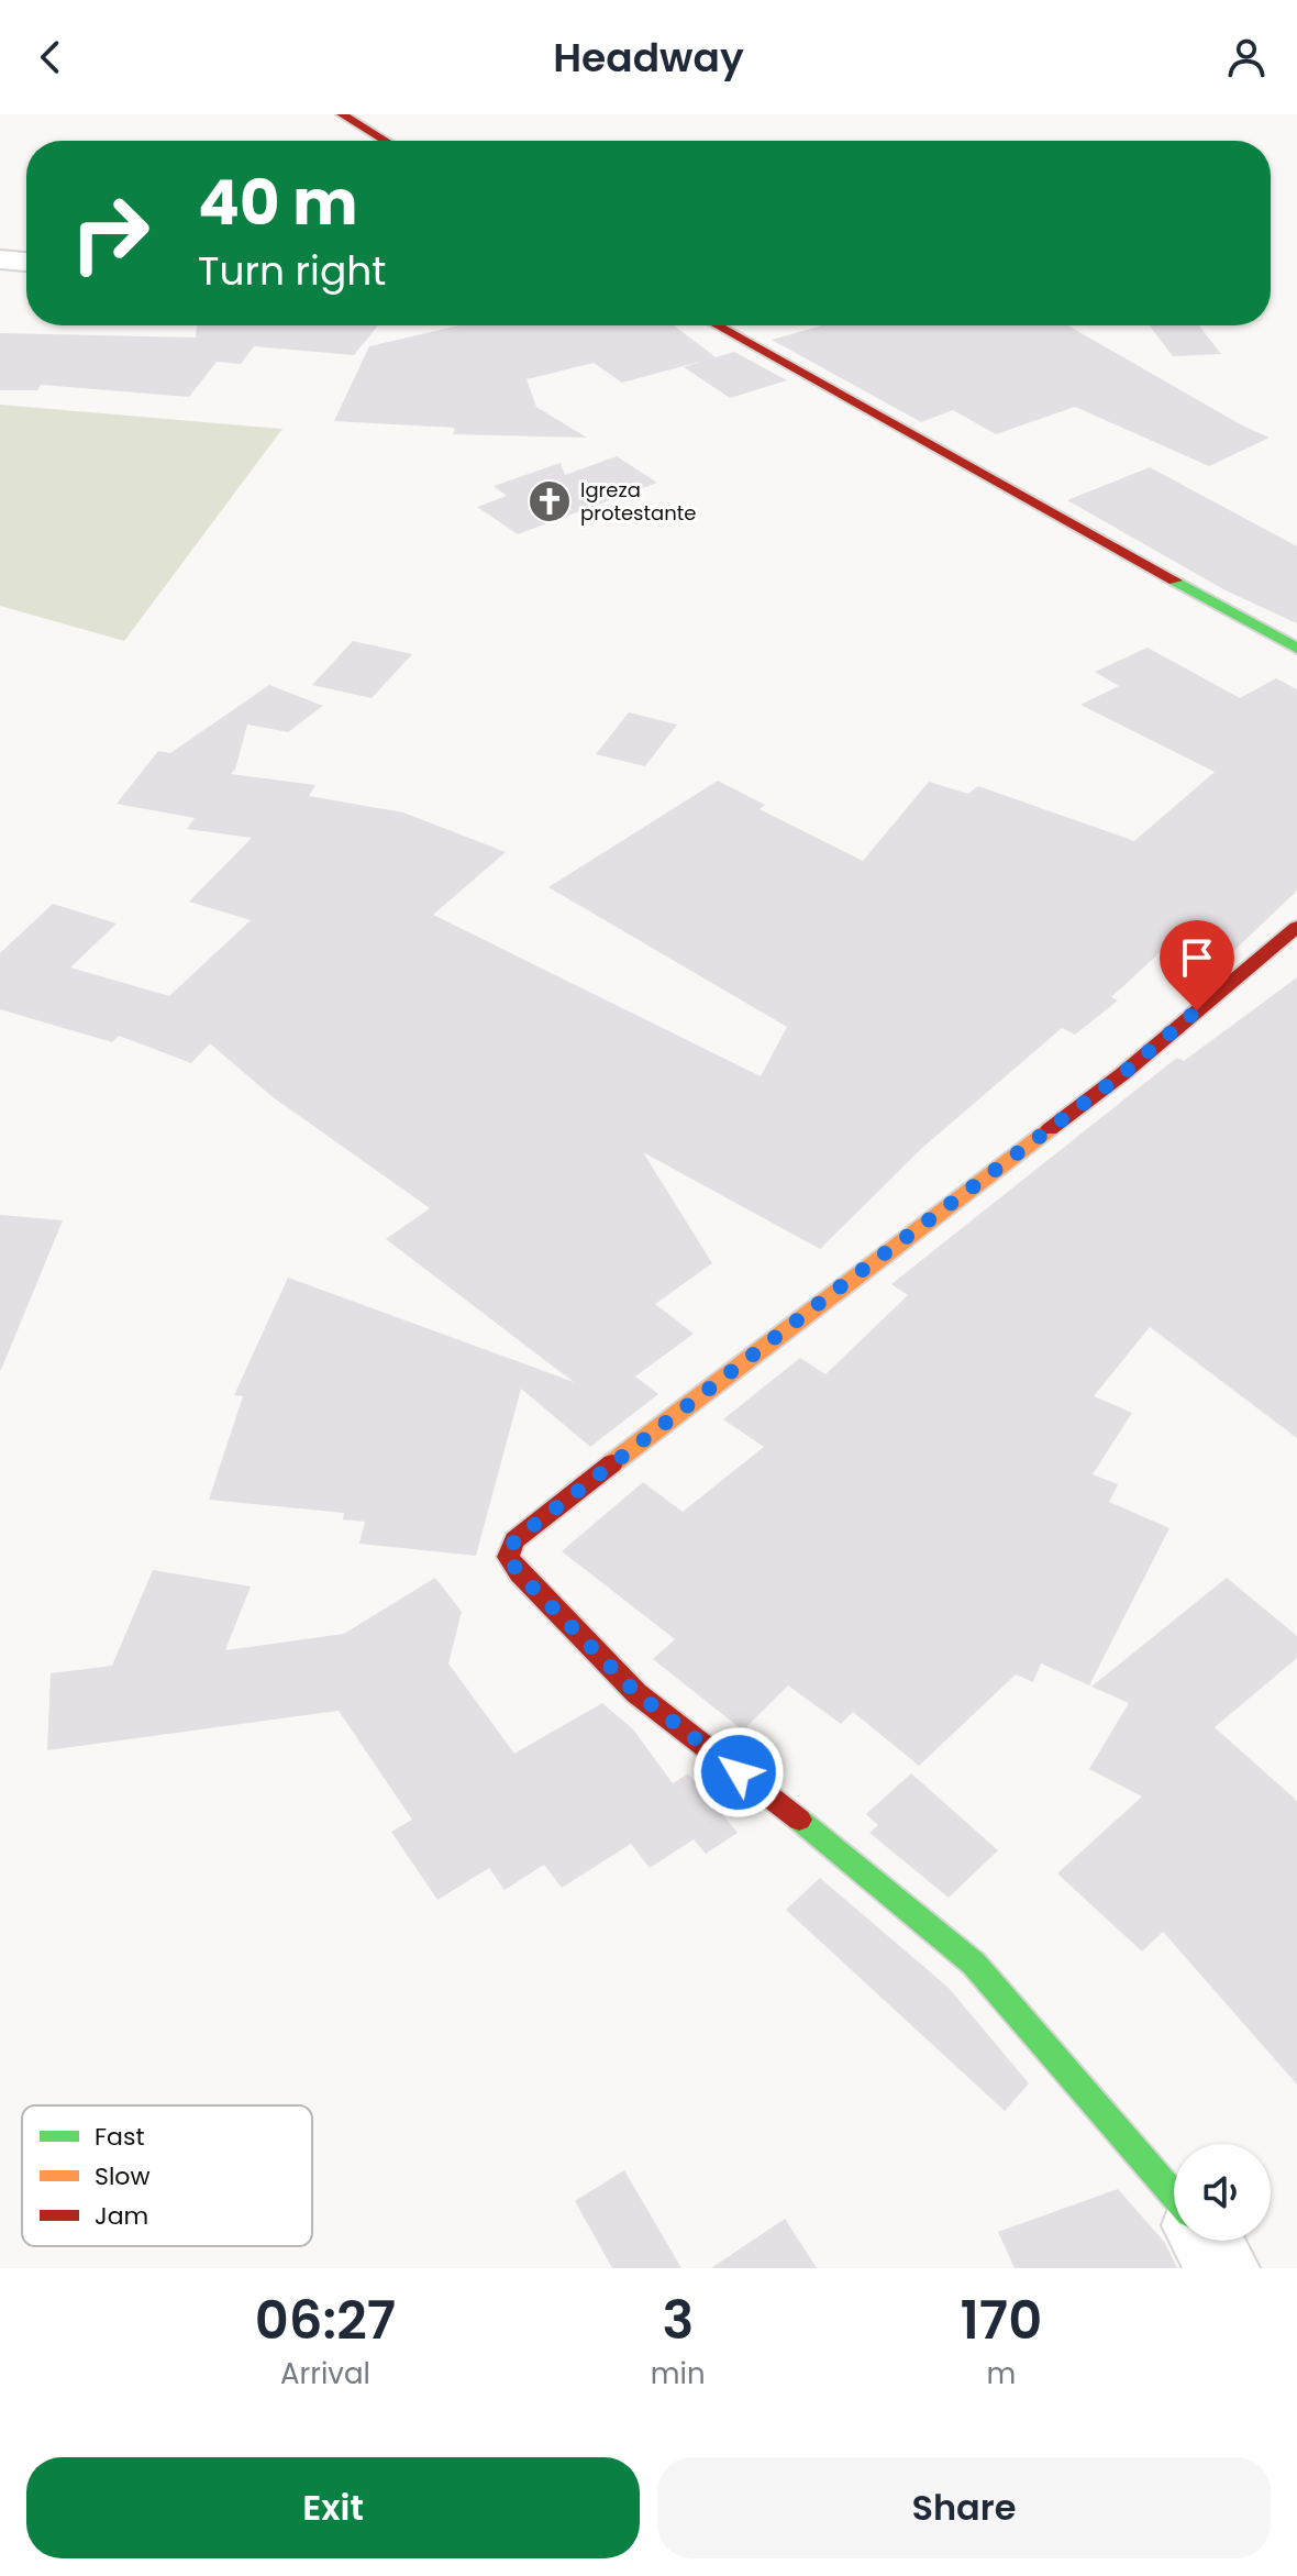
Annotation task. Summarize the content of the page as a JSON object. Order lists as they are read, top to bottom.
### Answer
{
  "places": {
    "church": ["Igreza protestante"]
  },
  "legend": ["Fast", "Slow", "Jam"],
  "page": {
    "header": "Headway",
    "turn": ["40 m", "Turn right"],
    "eta": [
      "06:27",
      "Arrival",
      "3",
      "min",
      "170",
      "m"
    ],
    "buttons": ["Exit", "Share"]
  }
}
